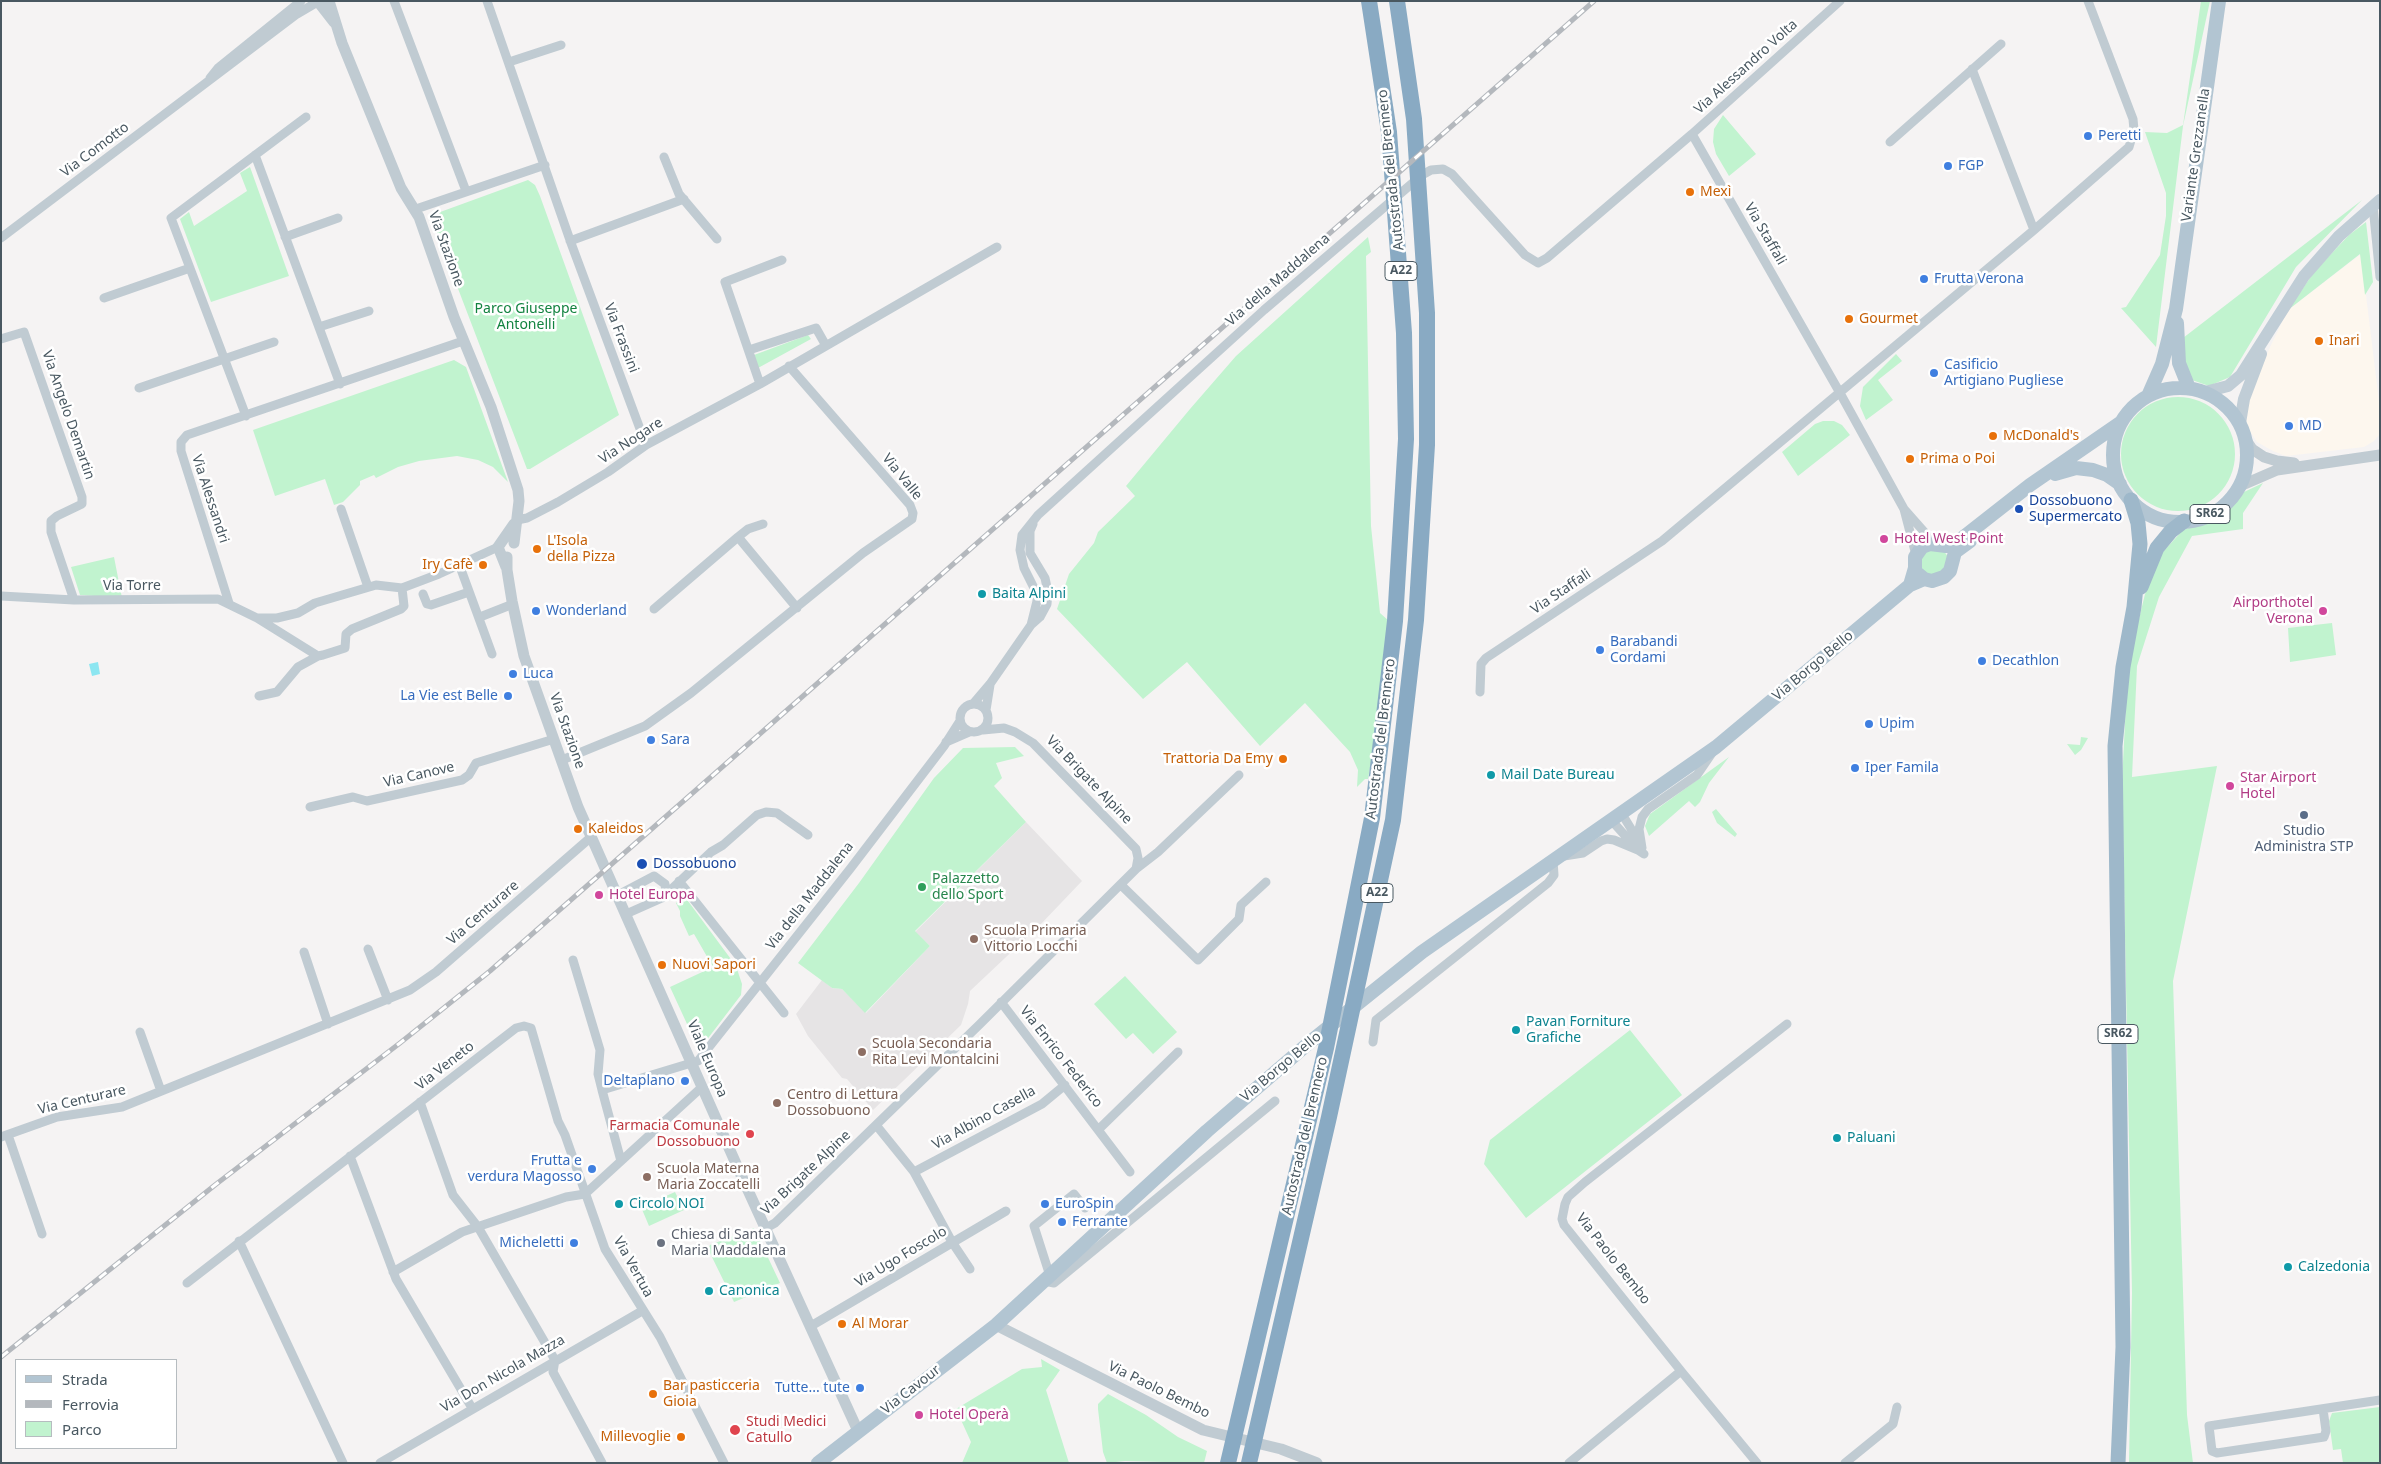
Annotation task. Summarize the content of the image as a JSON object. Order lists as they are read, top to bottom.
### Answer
{
  "streets": {
    "highway": ["Autostrada del Brennero", "A22", "SR62"],
    "main road": ["Variante Grezzanella", "Via Borgo Bello", "Via Cavour"],
    "street": [
      "Via Alessandro Volta",
      "Via Comotto",
      "Via Staffali",
      "Via Stazione",
      "Via della Maddalena",
      "Via Frassini",
      "Via Angelo Demartin",
      "Via Nogare",
      "Via Valle",
      "Via Alessandri",
      "Via Torre",
      "Via Canove",
      "Via Brigate Alpine",
      "Via Centurare",
      "Via Enrico Federico",
      "Viale Europa",
      "Via Veneto",
      "Via Albino Casella",
      "Via Ugo Foscolo",
      "Via Paolo Bembo",
      "Via Vertua",
      "Via Don Nicola Mazza"
    ]
  },
  "crossings": [
    ["Via Alessandro Volta", "Via Staffali"],
    ["Via Alessandro Volta", "Via della Maddalena"],
    ["Via Comotto", "Via Stazione"],
    ["Variante Grezzanella", "SR62"],
    ["Variante Grezzanella", "Via Borgo Bello"],
    ["Via Staffali", "Via della Maddalena"],
    ["Via Staffali", "Via Borgo Bello"],
    ["Via Stazione", "Via Nogare"],
    ["Via Stazione", "Via Valle"],
    ["Via Stazione", "Via Alessandri"],
    ["Via Stazione", "Via Canove"],
    ["Via Stazione", "Via Centurare"],
    ["Via Stazione", "Viale Europa"],
    ["Via della Maddalena", "Via Brigate Alpine"],
    ["Via della Maddalena", "Viale Europa"],
    ["Via Frassini", "Via Nogare"],
    ["Via Angelo Demartin", "Via Torre"],
    ["Via Nogare", "Via Valle"],
    ["Via Alessandri", "Via Torre"],
    ["SR62", "Via Borgo Bello"],
    ["Via Borgo Bello", "Via Paolo Bembo"],
    ["Via Borgo Bello", "Via Cavour"],
    ["Via Brigate Alpine", "Via Enrico Federico"],
    ["Via Brigate Alpine", "Viale Europa"],
    ["Via Enrico Federico", "Via Albino Casella"],
    ["Viale Europa", "Via Ugo Foscolo"],
    ["Viale Europa", "Via Cavour"],
    ["Via Veneto", "Via Vertua"],
    ["Via Paolo Bembo", "Via Cavour"],
    ["Via Vertua", "Via Don Nicola Mazza"]
  ],
  "parks": ["Parco Giuseppe Antonelli"],
  "places": [
    "Peretti",
    "FGP",
    "Mexì",
    "Frutta Verona",
    "Gourmet",
    "Inari",
    "Casificio Artigiano Pugliese",
    "MD",
    "McDonald's",
    "Prima o Poi",
    "Dossobuono Supermercato",
    "Hotel West Point",
    "L'Isola della Pizza",
    "Iry Cafè",
    "Baita Alpini",
    "Wonderland",
    "Airporthotel Verona",
    "Barabandi Cordami",
    "Decathlon",
    "Luca",
    "La Vie est Belle",
    "Upim",
    "Sara",
    "Trattoria Da Emy",
    "Iper Famila",
    "Mail Date Bureau",
    "Star Airport Hotel",
    "Studio Administra STP",
    "Kaleidos",
    "Dossobuono",
    "Palazzetto dello Sport",
    "Hotel Europa",
    "Scuola Primaria Vittorio Locchi",
    "Nuovi Sapori",
    "Pavan Forniture Grafiche",
    "Scuola Secondaria Rita Levi Montalcini",
    "Deltaplano",
    "Centro di Lettura Dossobuono",
    "Farmacia Comunale Dossobuono",
    "Paluani",
    "Frutta e verdura Magosso",
    "Scuola Materna Maria Zoccatelli",
    "Circolo NOI",
    "EuroSpin",
    "Ferrante",
    "Micheletti",
    "Chiesa di Santa Maria Maddalena",
    "Calzedonia",
    "Canonica",
    "Al Morar",
    "Tutte... tute",
    "Bar pasticceria Gioia",
    "Hotel Operà",
    "Studi Medici Catullo",
    "Millevoglie"
  ],
  "legend": ["Strada", "Ferrovia", "Parco"]
}
